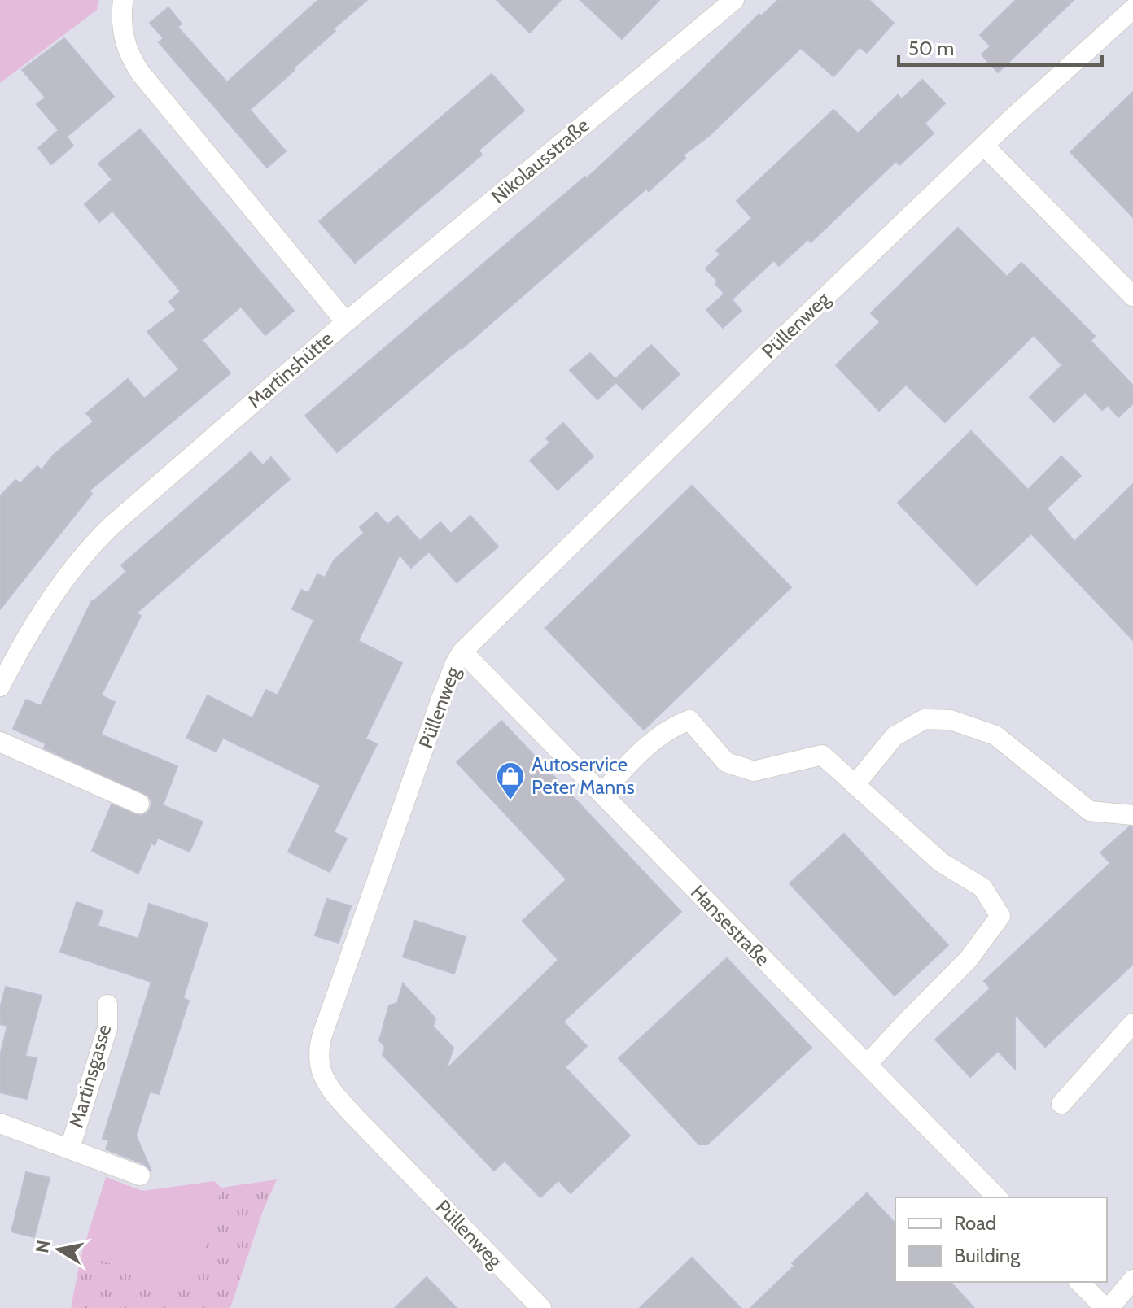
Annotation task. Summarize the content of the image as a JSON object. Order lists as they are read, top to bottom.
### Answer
{
  "streets": {
    "street": [
      "Nikolausstraße",
      "Püllenweg",
      "Martinshütte",
      "Hansestraße",
      "Martinsgasse"
    ]
  },
  "crossings": [
    ["Nikolausstraße", "Martinshütte"],
    ["Püllenweg", "Hansestraße"]
  ],
  "places": {
    "shop": ["Autoservice Peter Manns"]
  },
  "legend": ["Road", "Building"],
  "scale_bar": "50 m",
  "north": "left"
}
